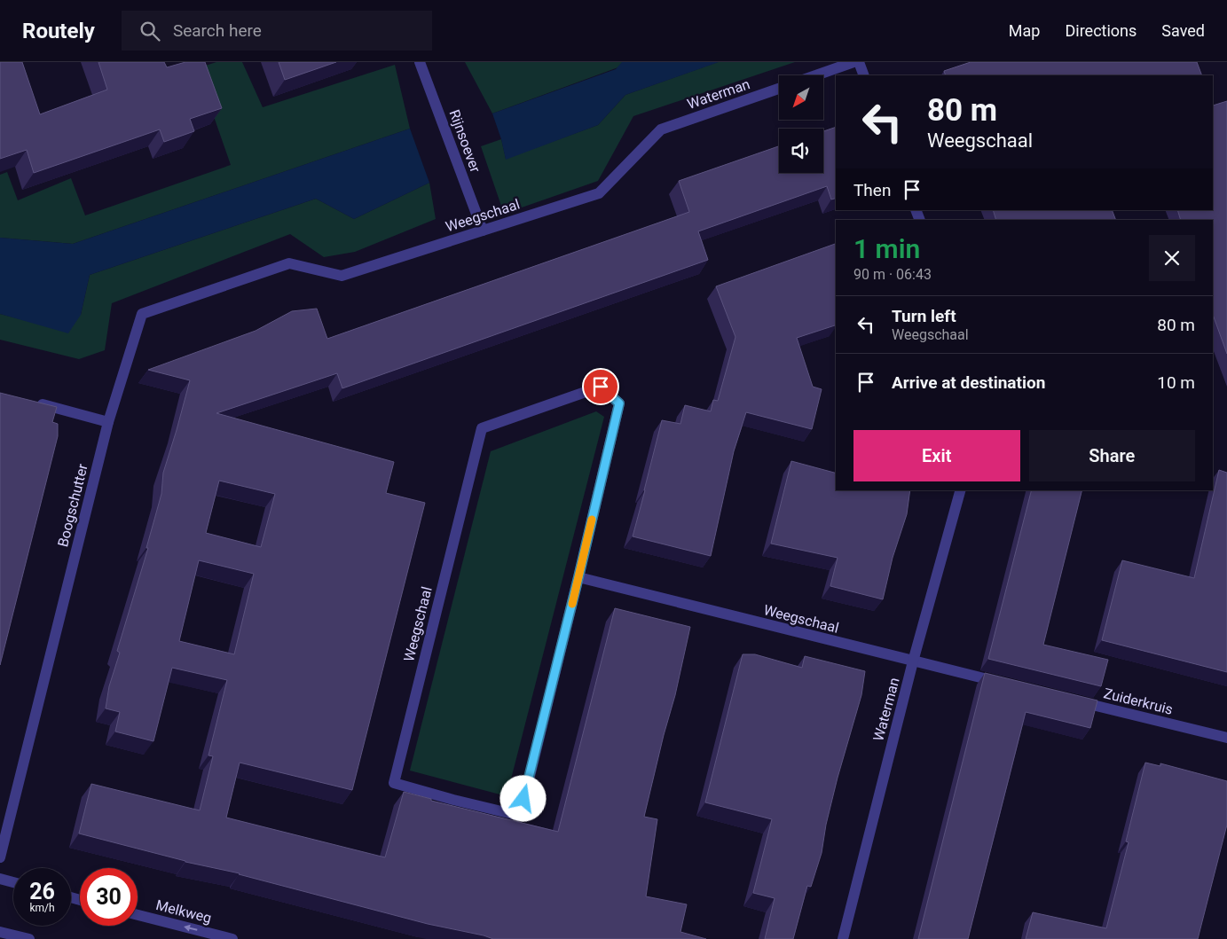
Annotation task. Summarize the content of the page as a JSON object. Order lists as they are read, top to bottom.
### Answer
{
  "streets": {
    "street": [
      "Waterman",
      "Rijnsoever",
      "Weegschaal",
      "Boogschutter",
      "Zuiderkruis",
      "Melkweg"
    ]
  },
  "crossings": [
    ["Waterman", "Weegschaal"],
    ["Rijnsoever", "Weegschaal"],
    ["Weegschaal", "Boogschutter"]
  ],
  "one_way": ["Melkweg"],
  "north": "bottom left",
  "page": {
    "header": "Routely",
    "search": "Search here",
    "nav": ["Map", "Directions", "Saved"],
    "turn": ["80 m", "Weegschaal"],
    "then": "Then",
    "heading": ["1 min", "90 m · 06:43"],
    "list": [
      {
        "name": "Turn left",
        "note": "Weegschaal",
        "value": "80 m"
      },
      {
        "name": "Arrive at destination",
        "value": "10 m"
      }
    ],
    "buttons": ["Exit", "Share"],
    "speed": "26 km/h",
    "limit": "30"
  }
}
